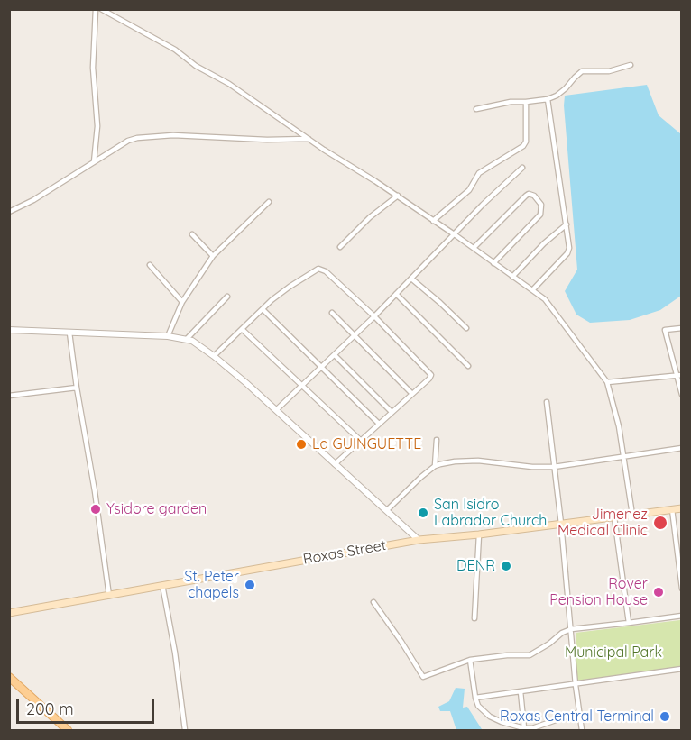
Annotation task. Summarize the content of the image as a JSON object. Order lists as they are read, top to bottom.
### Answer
{
  "streets": {
    "main road": ["Roxas Street"]
  },
  "parks": ["Municipal Park"],
  "places": [
    "La GUINGUETTE",
    "Ysidore garden",
    "San Isidro Labrador Church",
    "Jimenez Medical Clinic",
    "DENR",
    "St. Peter chapels",
    "Rover Pension House",
    "Roxas Central Terminal"
  ],
  "scale_bar": "200 m"
}
